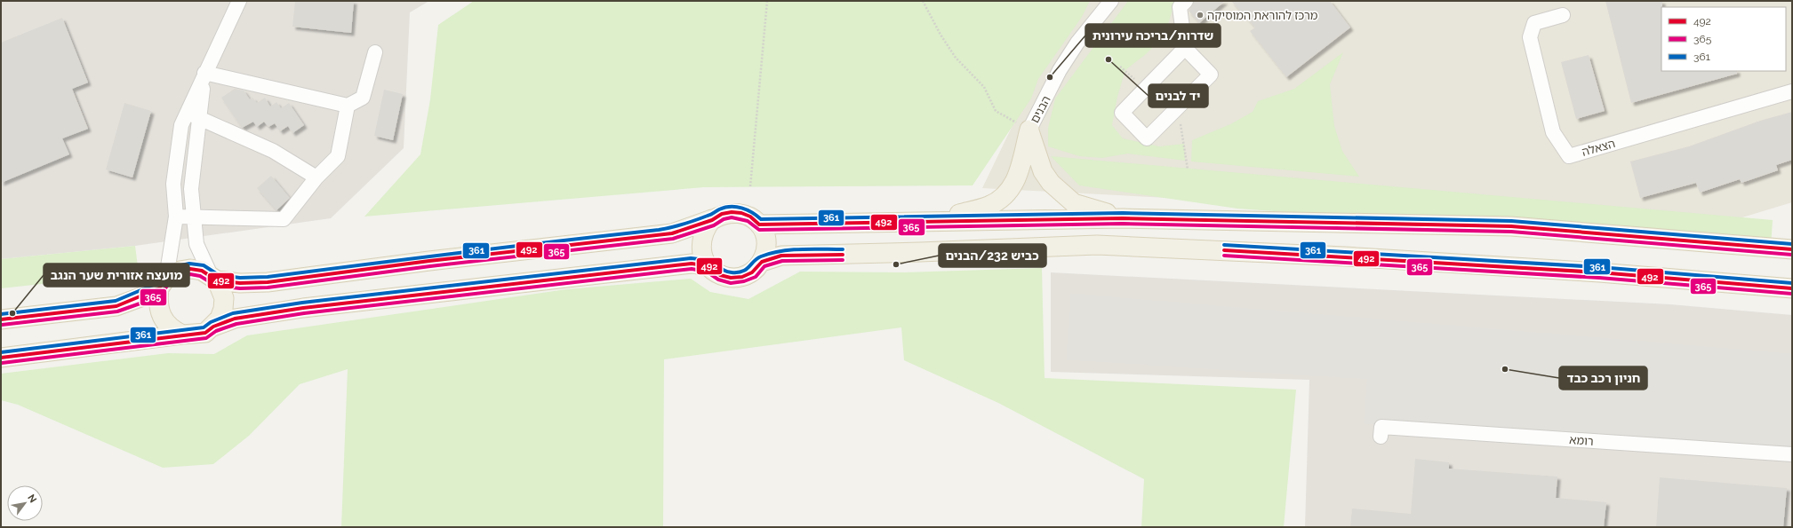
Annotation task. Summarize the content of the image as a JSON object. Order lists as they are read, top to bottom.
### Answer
{
  "streets": {
    "street": ["הבנים", "הצאלה", "רומא"]
  },
  "places": [
    "מרכז להוראת המוסיקה",
    "יד לבנים",
    "שדרות/בריכה עירונית",
    "כביש 232/הבנים",
    "מועצה אזורית שער הנגב",
    "חניון רכב כבד"
  ],
  "lines": ["transit line 361", "transit line 492", "transit line 365"],
  "legend": ["492", "365", "361"],
  "north": "top right"
}
